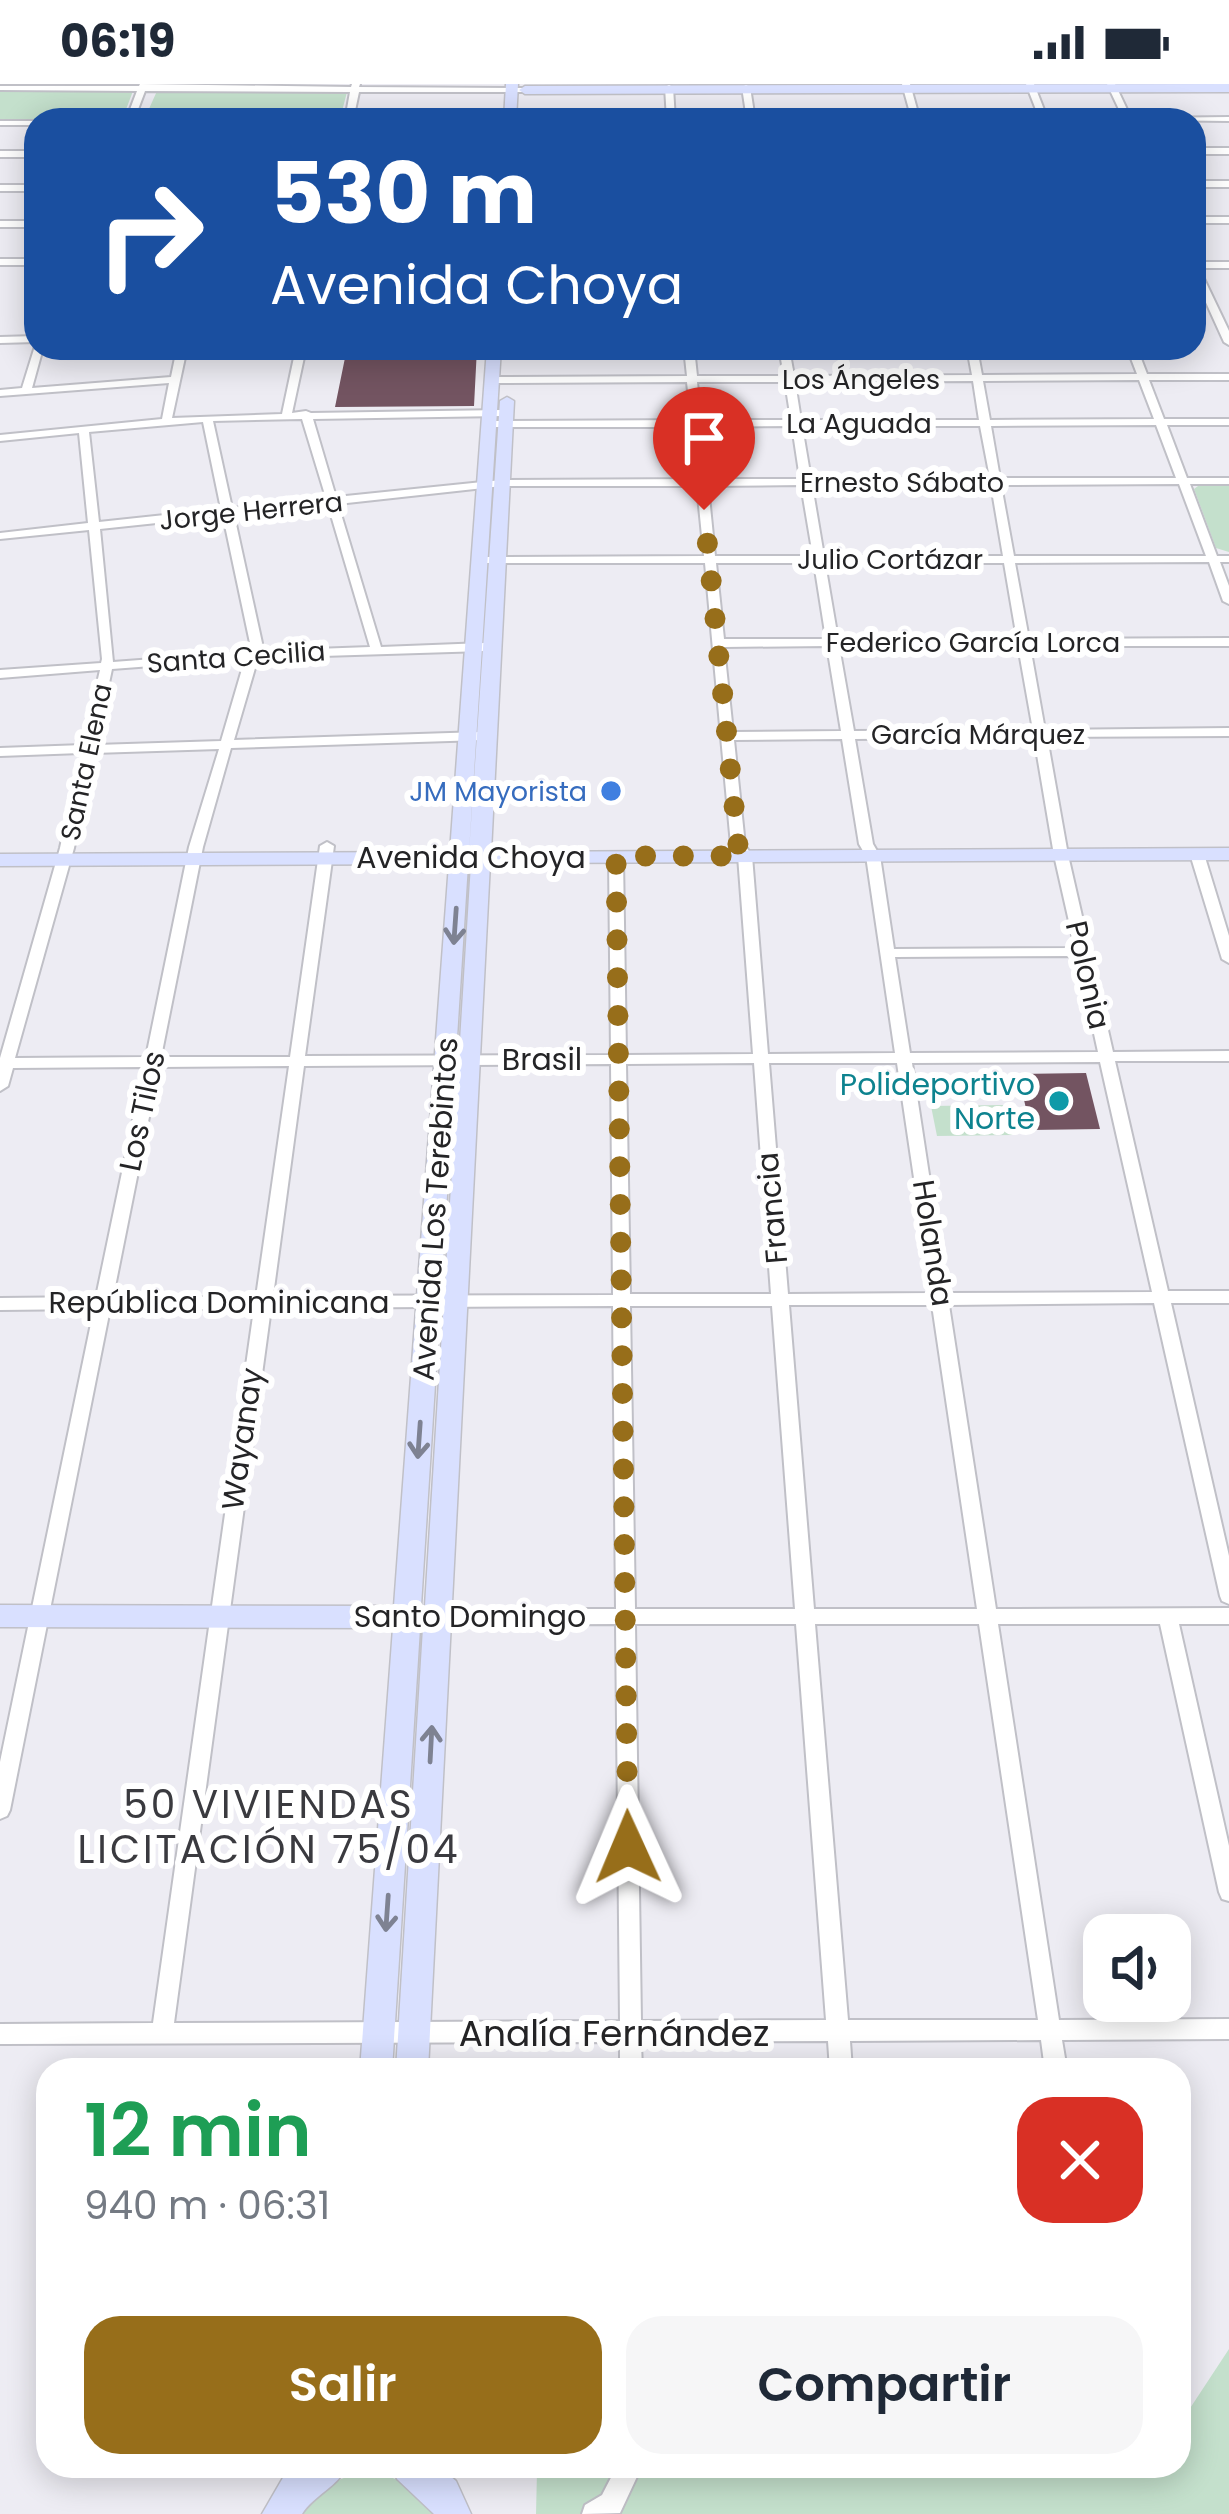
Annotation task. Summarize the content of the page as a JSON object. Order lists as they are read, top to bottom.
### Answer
{
  "streets": {
    "main road": ["Avenida Choya", "Avenida Los Terebintos", "Santo Domingo"],
    "street": [
      "Los Ángeles",
      "La Aguada",
      "Ernesto Sábato",
      "Jorge Herrera",
      "Julio Cortázar",
      "Federico García Lorca",
      "Santa Cecilia",
      "García Márquez",
      "Santa Elena",
      "Polonia",
      "Brasil",
      "Los Tilos",
      "Francia",
      "Holanda",
      "República Dominicana",
      "Wayanay",
      "Analía Fernández"
    ]
  },
  "crossings": [
    ["Los Ángeles", "Polonia"],
    ["Los Ángeles", "Francia"],
    ["Los Ángeles", "Avenida Los Terebintos"],
    ["Los Ángeles", "Holanda"],
    ["La Aguada", "Santa Elena"],
    ["La Aguada", "Polonia"],
    ["La Aguada", "Los Tilos"],
    ["La Aguada", "Francia"],
    ["La Aguada", "Avenida Los Terebintos"],
    ["La Aguada", "Holanda"],
    ["Ernesto Sábato", "Jorge Herrera"],
    ["Ernesto Sábato", "Polonia"],
    ["Ernesto Sábato", "Francia"],
    ["Ernesto Sábato", "Avenida Los Terebintos"],
    ["Ernesto Sábato", "Holanda"],
    ["Jorge Herrera", "Santa Elena"],
    ["Jorge Herrera", "Los Tilos"],
    ["Jorge Herrera", "Avenida Los Terebintos"],
    ["Julio Cortázar", "Polonia"],
    ["Julio Cortázar", "Francia"],
    ["Julio Cortázar", "Avenida Los Terebintos"],
    ["Julio Cortázar", "Holanda"],
    ["Federico García Lorca", "Polonia"],
    ["Federico García Lorca", "Francia"],
    ["Federico García Lorca", "Holanda"],
    ["Santa Cecilia", "Santa Elena"],
    ["Santa Cecilia", "Los Tilos"],
    ["Santa Cecilia", "Avenida Los Terebintos"],
    ["García Márquez", "Polonia"],
    ["García Márquez", "Francia"],
    ["García Márquez", "Holanda"],
    ["Santa Elena", "Avenida Choya"],
    ["Santa Elena", "Brasil"],
    ["Avenida Choya", "Polonia"],
    ["Avenida Choya", "Los Tilos"],
    ["Avenida Choya", "Francia"],
    ["Avenida Choya", "Avenida Los Terebintos"],
    ["Avenida Choya", "Holanda"],
    ["Avenida Choya", "Wayanay"],
    ["Polonia", "Brasil"],
    ["Polonia", "República Dominicana"],
    ["Brasil", "Los Tilos"],
    ["Brasil", "Francia"],
    ["Brasil", "Avenida Los Terebintos"],
    ["Brasil", "Holanda"],
    ["Brasil", "Wayanay"],
    ["Los Tilos", "República Dominicana"],
    ["Los Tilos", "Santo Domingo"],
    ["Francia", "República Dominicana"],
    ["Francia", "Santo Domingo"],
    ["Francia", "Analía Fernández"],
    ["Avenida Los Terebintos", "República Dominicana"],
    ["Avenida Los Terebintos", "Santo Domingo"],
    ["Avenida Los Terebintos", "Analía Fernández"],
    ["Holanda", "República Dominicana"],
    ["Holanda", "Santo Domingo"],
    ["Holanda", "Analía Fernández"],
    ["República Dominicana", "Wayanay"],
    ["Wayanay", "Santo Domingo"],
    ["Wayanay", "Analía Fernández"]
  ],
  "districts": ["50 VIVIENDAS LICITACIÓN 75/04"],
  "places": ["JM Mayorista", "Polideportivo Norte"],
  "page": {
    "status": "06:19",
    "turn": ["530 m", "Avenida Choya"],
    "heading": ["12 min", "940 m · 06:31"],
    "buttons": ["Salir", "Compartir"]
  }
}
